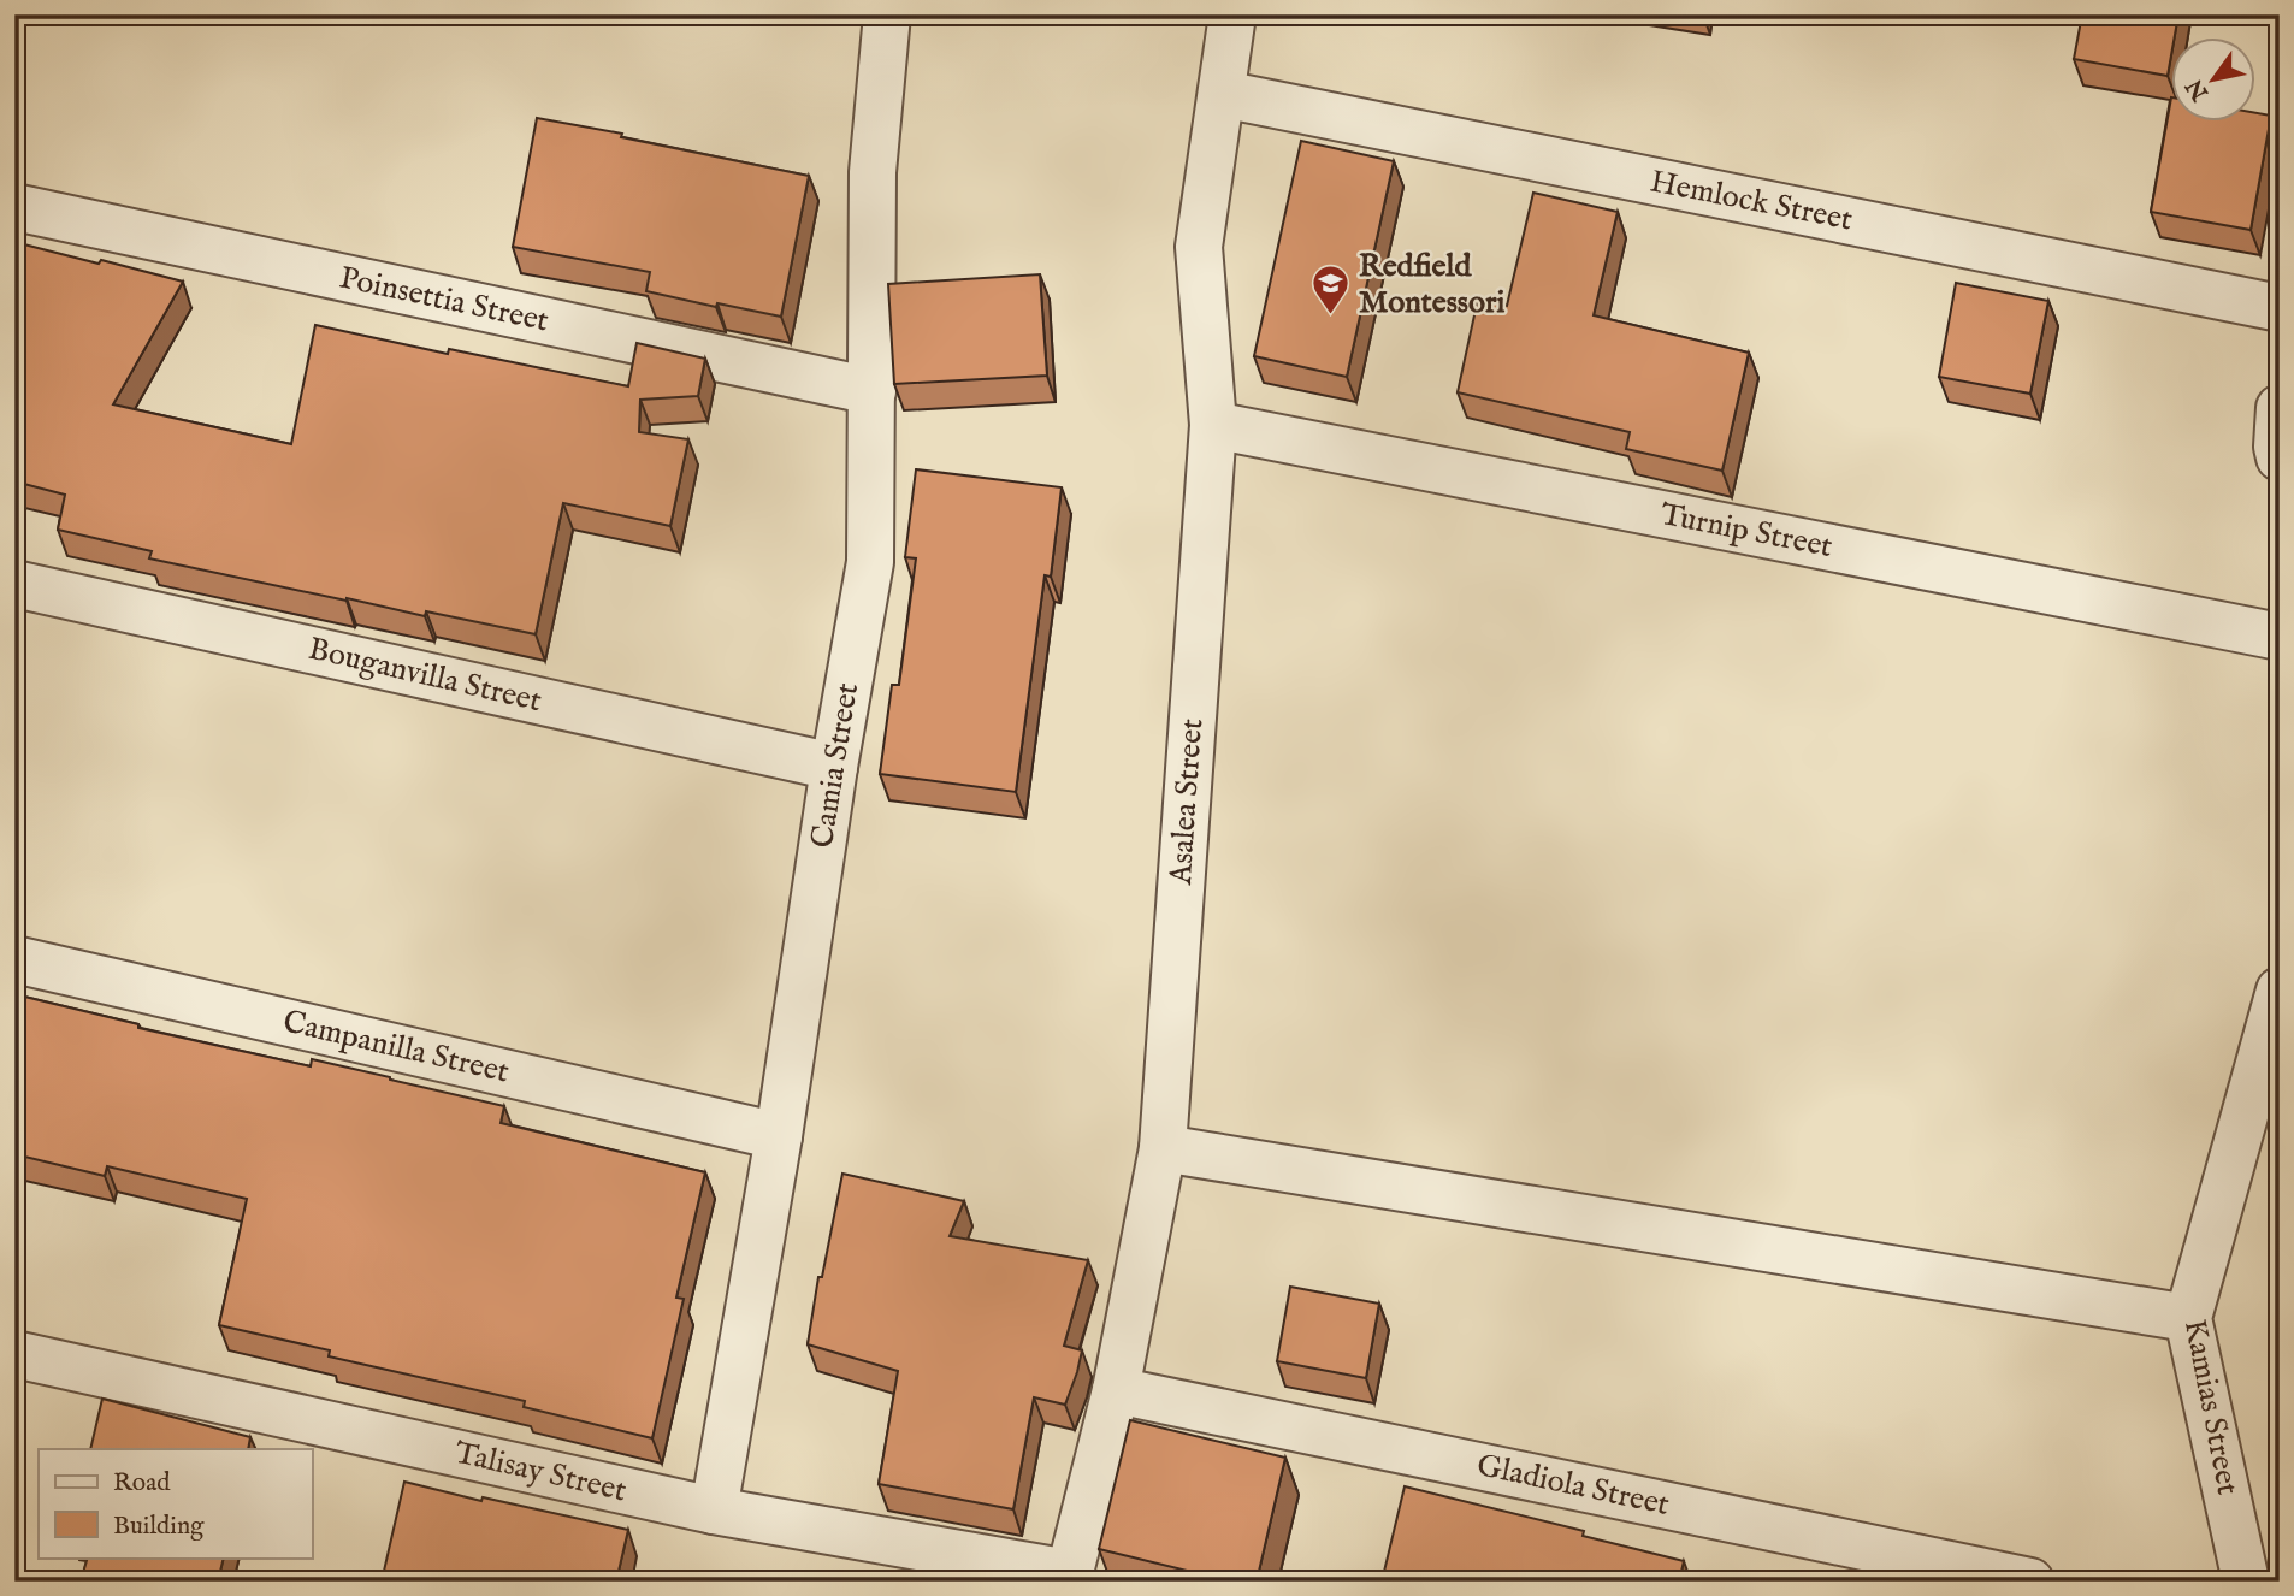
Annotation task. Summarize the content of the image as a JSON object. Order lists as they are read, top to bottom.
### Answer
{
  "streets": {
    "street": [
      "Hemlock Street",
      "Poinsettia Street",
      "Turnip Street",
      "Bouganvilla Street",
      "Camia Street",
      "Asalea Street",
      "Campanilla Street",
      "Kamias Street",
      "Talisay Street",
      "Gladiola Street"
    ]
  },
  "crossings": [
    ["Hemlock Street", "Asalea Street"],
    ["Poinsettia Street", "Camia Street"],
    ["Turnip Street", "Asalea Street"],
    ["Bouganvilla Street", "Camia Street"],
    ["Camia Street", "Campanilla Street"],
    ["Camia Street", "Talisay Street"],
    ["Asalea Street", "Talisay Street"],
    ["Asalea Street", "Gladiola Street"]
  ],
  "places": {
    "school or university": ["Redfield Montessori"]
  },
  "legend": ["Road", "Building"],
  "north": "bottom left"
}
